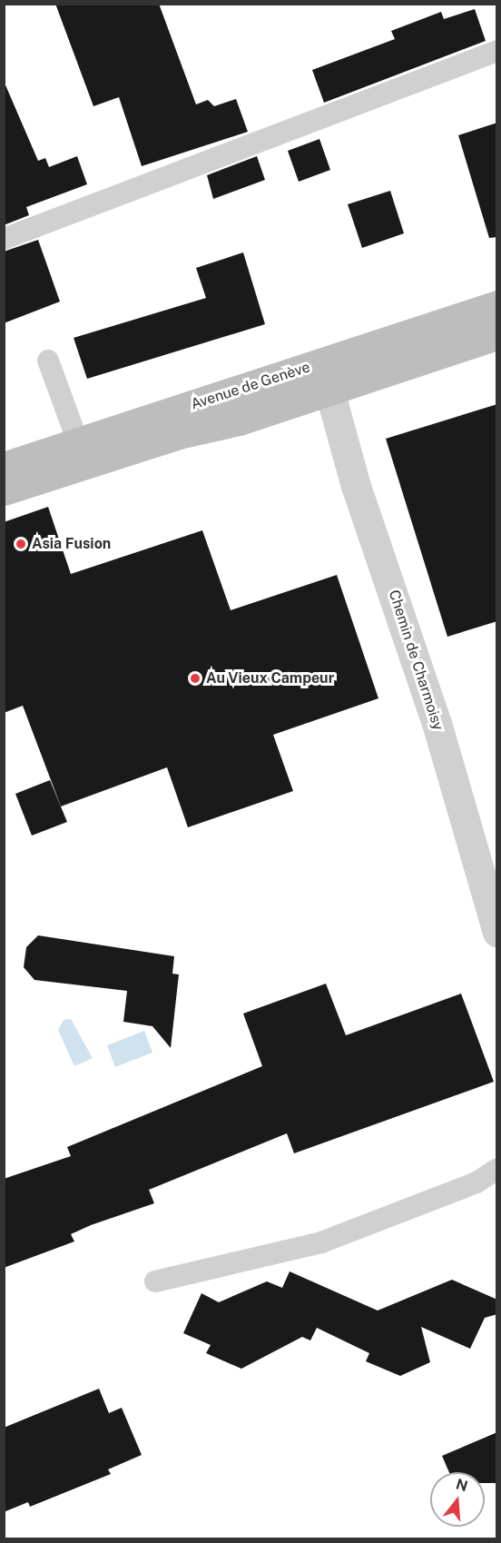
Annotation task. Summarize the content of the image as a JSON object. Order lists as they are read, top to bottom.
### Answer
{
  "streets": {
    "main road": ["Avenue de Genève"],
    "street": ["Chemin de Charmoisy"]
  },
  "crossings": [
    ["Avenue de Genève", "Chemin de Charmoisy"]
  ],
  "places": ["Asia Fusion", "Au Vieux Campeur"],
  "north": "top"
}
